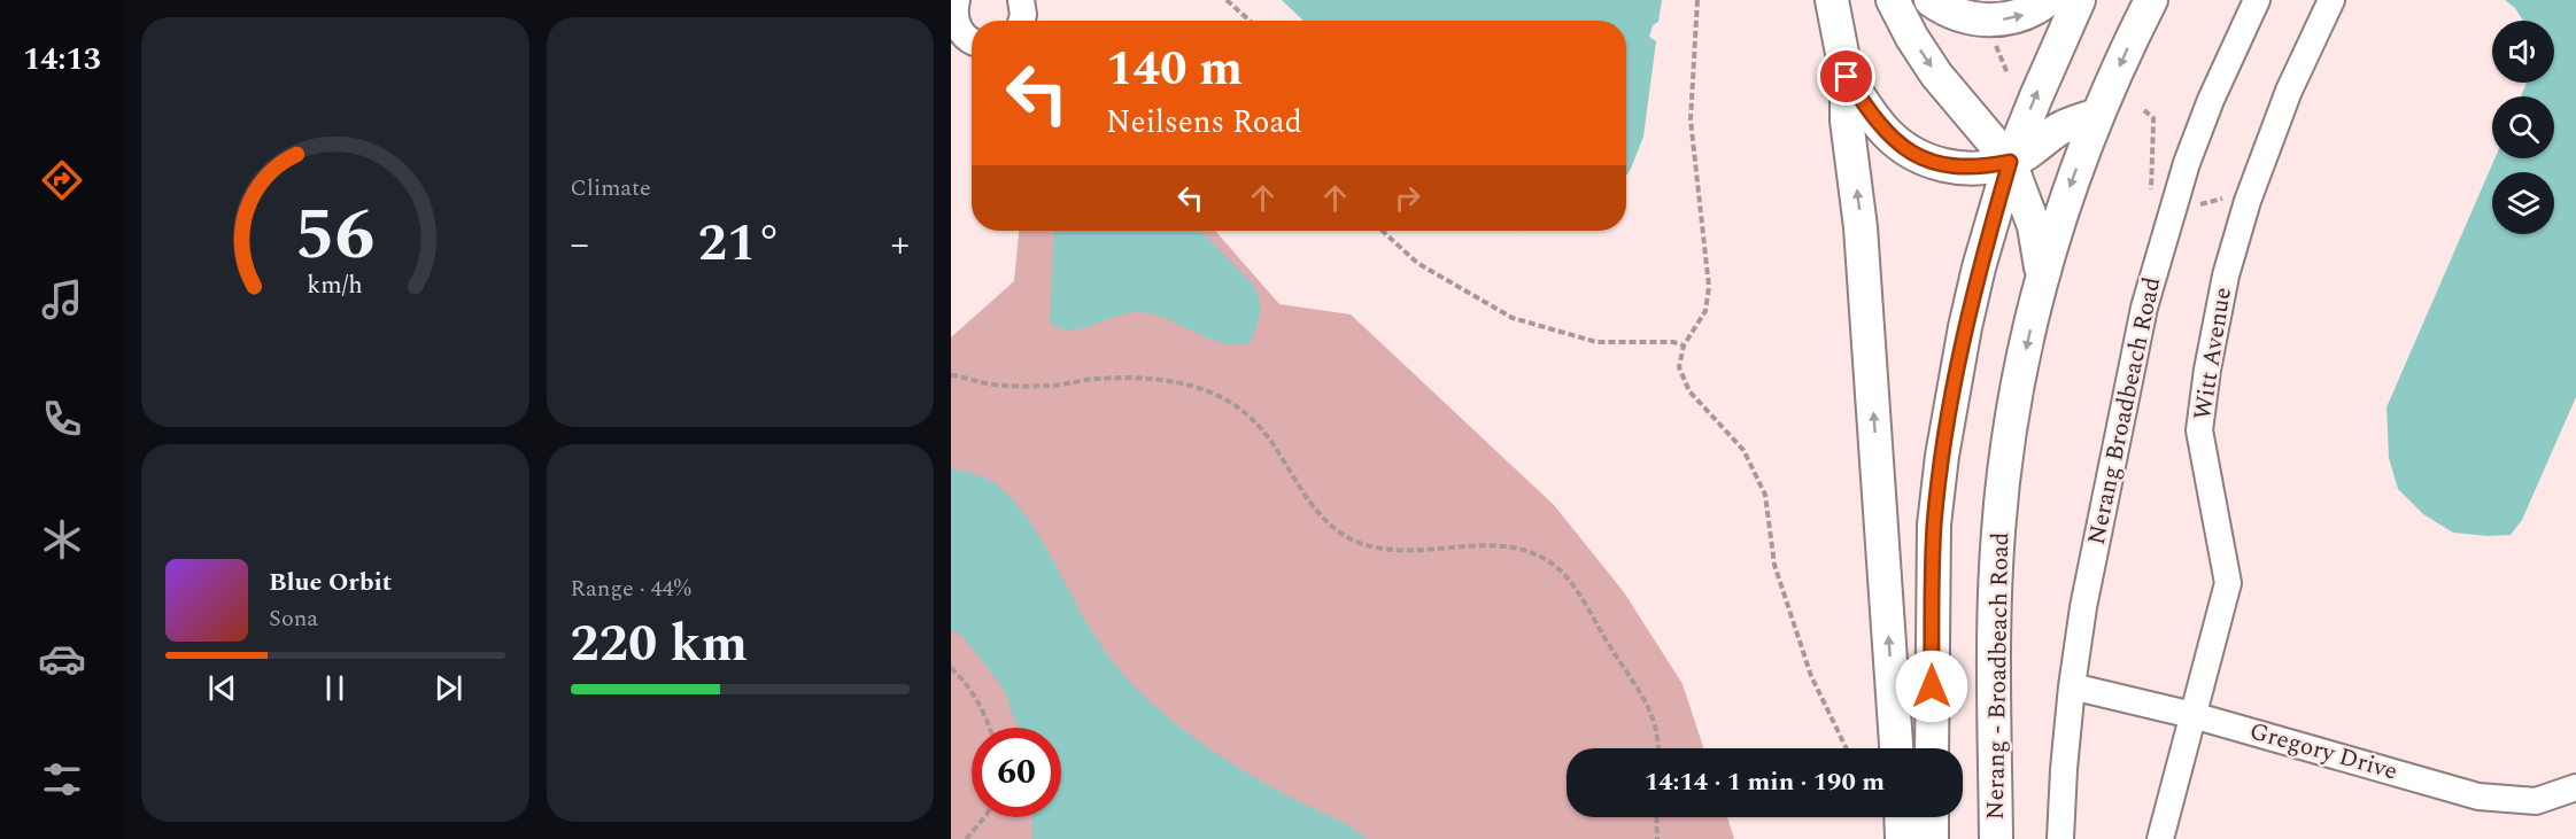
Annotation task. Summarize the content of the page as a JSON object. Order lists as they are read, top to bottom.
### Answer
{
  "streets": {
    "main road": ["Nerang - Broadbeach Road"],
    "street": ["Witt Avenue", "Nerang Broadbeach Road", "Gregory Drive"]
  },
  "crossings": [
    ["Witt Avenue", "Gregory Drive"],
    ["Nerang Broadbeach Road", "Gregory Drive"]
  ],
  "page": {
    "tabs": "14:13",
    "tile": [
      "Climate",
      ["Range · 44%", "220 km"]
    ],
    "turn": ["140 m", "Neilsens Road"],
    "heat": ["−", "21°", "+"],
    "song": ["Blue Orbit", "Sona"],
    "limit": "60",
    "trip": "14:14 · 1 min · 190 m",
    "gauge": ["56", "km/h"]
  }
}
